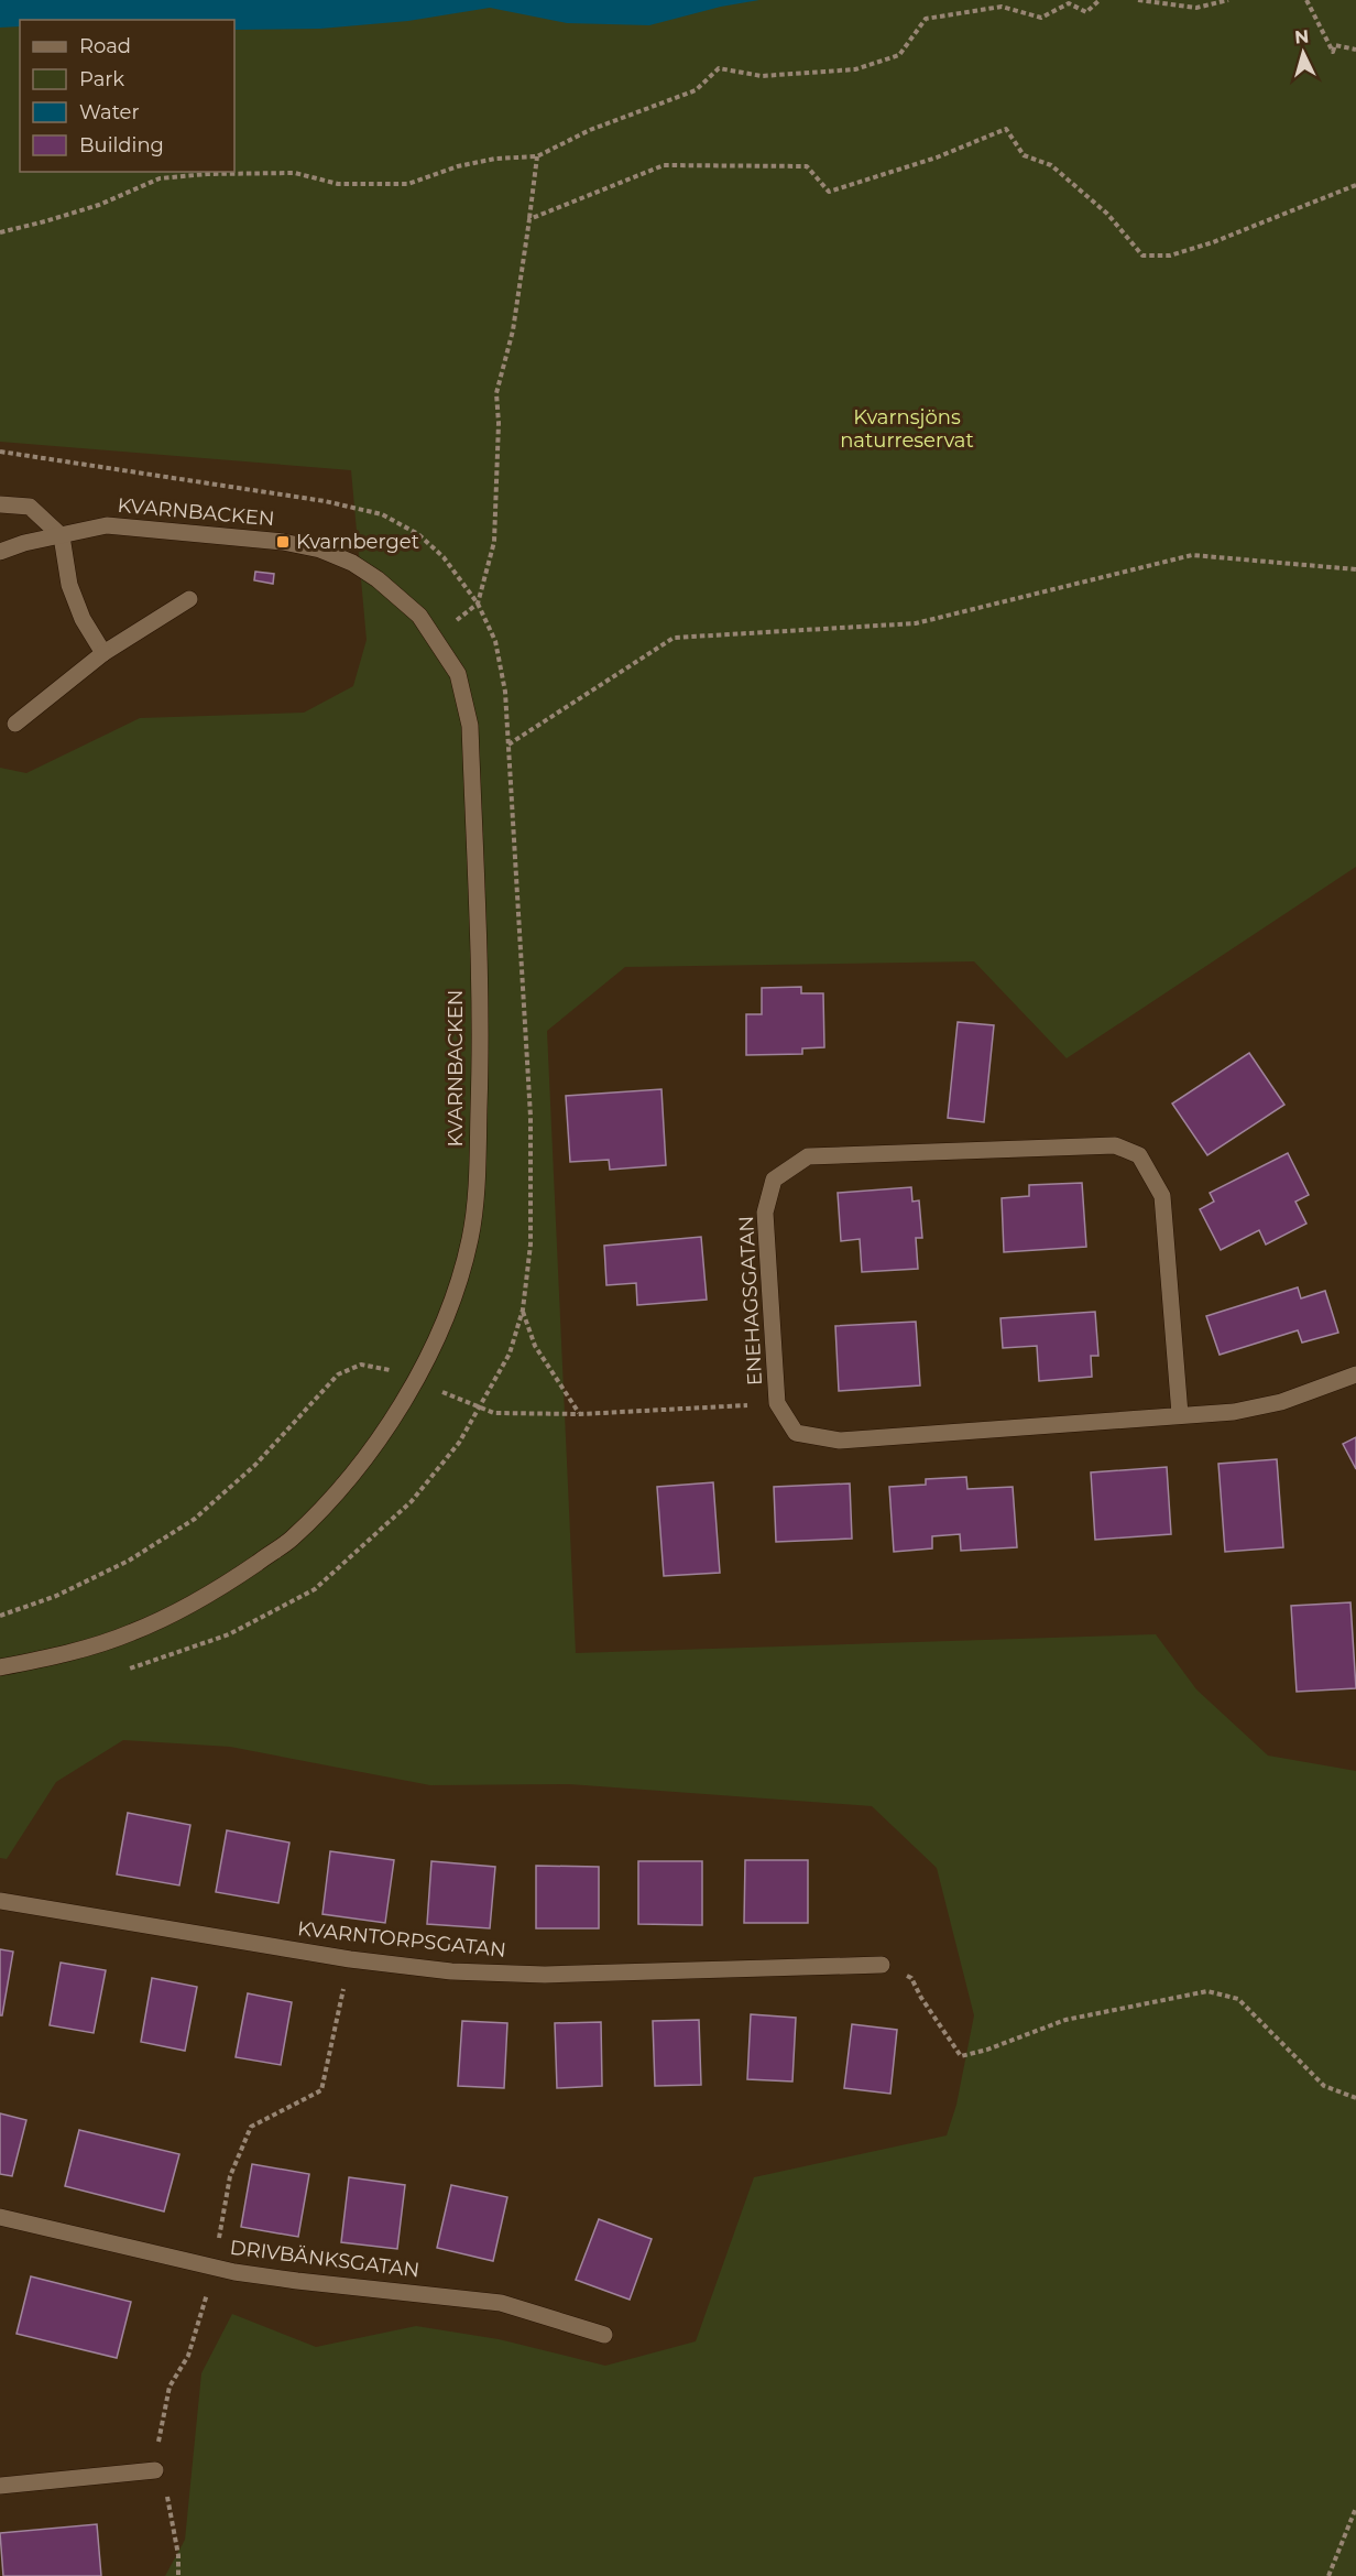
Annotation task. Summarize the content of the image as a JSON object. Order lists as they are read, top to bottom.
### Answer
{
  "streets": {
    "street": [
      "KVARNBACKEN",
      "ENEHAGSGATAN",
      "KVARNTORPSGATAN",
      "DRIVBÄNKSGATAN"
    ]
  },
  "parks": ["Kvarnsjöns naturreservat"],
  "places": {
    "transit": ["Kvarnberget"]
  },
  "legend": [
    "Road",
    "Park",
    "Water",
    "Building"
  ],
  "north": "top"
}
